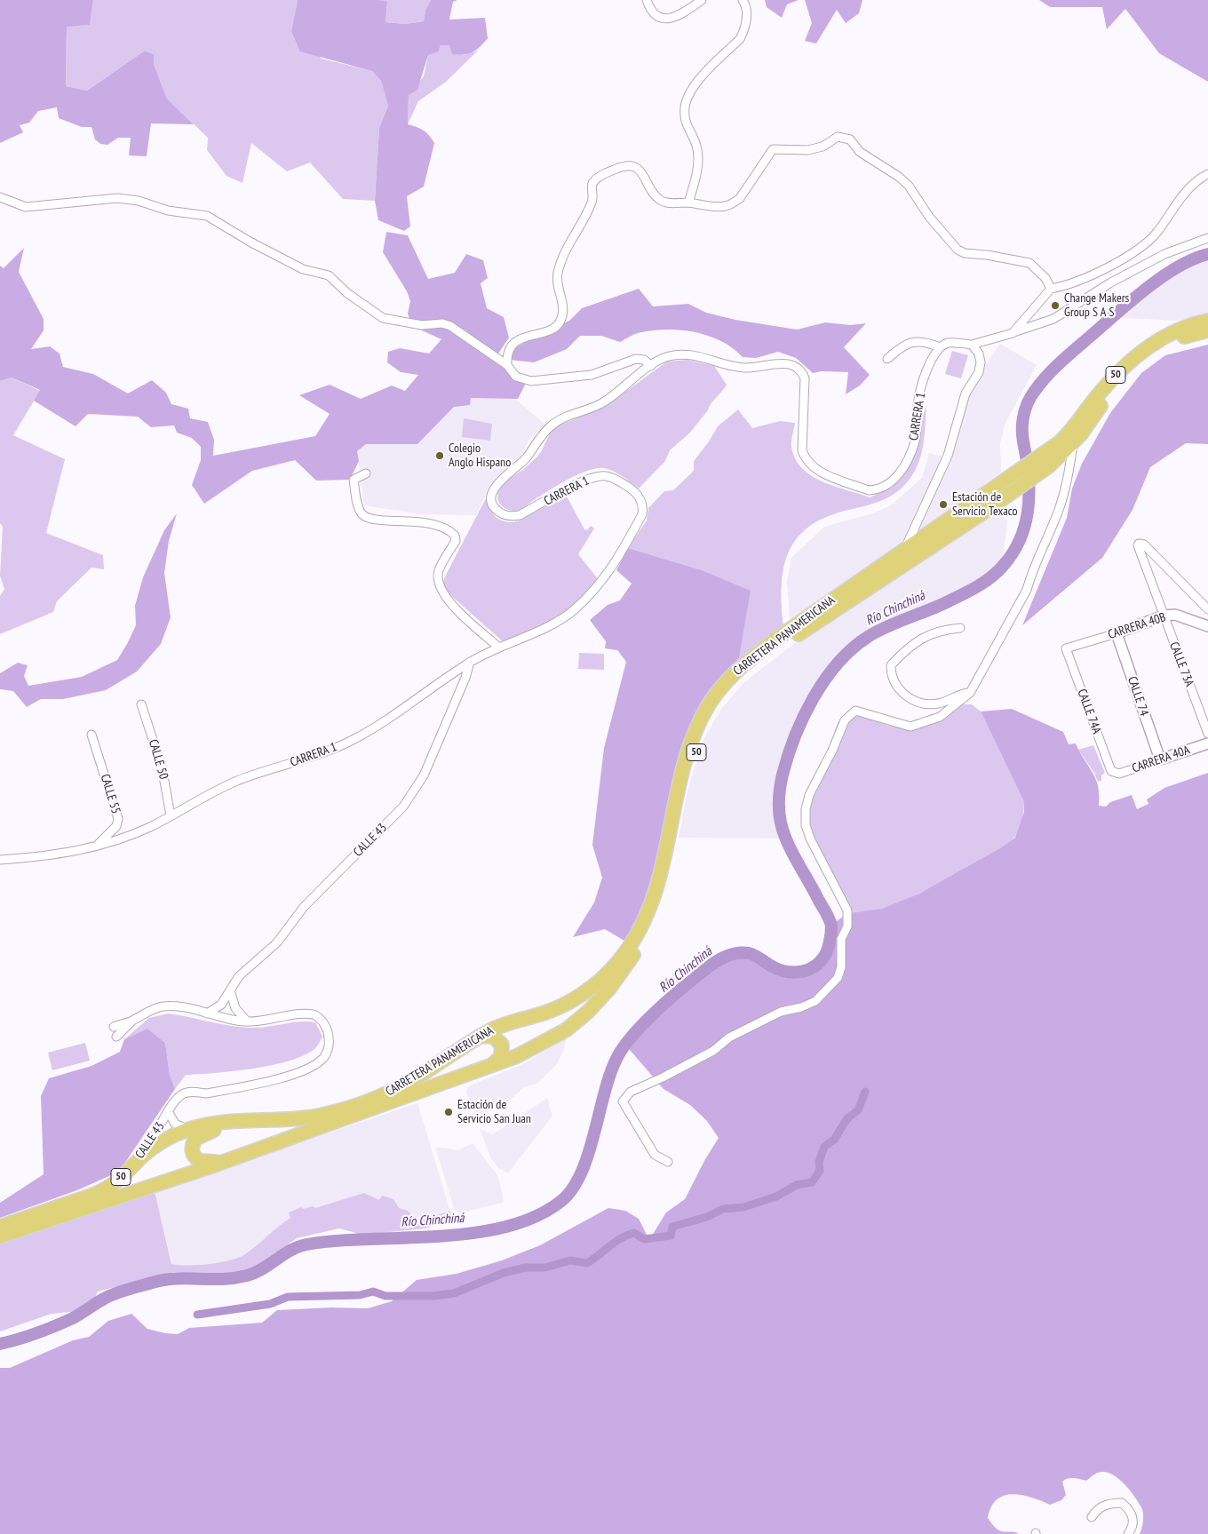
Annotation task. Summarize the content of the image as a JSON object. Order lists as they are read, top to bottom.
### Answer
{
  "streets": {
    "highway": ["50", "CARRETERA PANAMERICANA"],
    "street": [
      "CARRERA 1",
      "CARRERA 40B",
      "CALLE 73A",
      "CALLE 74",
      "CALLE 74A",
      "CALLE 50",
      "CARRERA 40A",
      "CALLE 55",
      "CALLE 43"
    ]
  },
  "crossings": [
    ["CARRERA 1", "CALLE 50"],
    ["CARRERA 1", "CALLE 55"],
    ["CARRERA 1", "CALLE 43"],
    ["CARRERA 40B", "CALLE 73A"],
    ["CARRERA 40B", "CALLE 74"],
    ["CARRERA 40B", "CALLE 74A"],
    ["CARRETERA PANAMERICANA", "CALLE 43"],
    ["CALLE 74", "CARRERA 40A"],
    ["CALLE 74A", "CARRERA 40A"]
  ],
  "water": ["Río Chinchiná"],
  "places": [
    "Change Makers Group S A S",
    "Colegio Anglo Hispano",
    "Estación de Servicio Texaco",
    "Estación de Servicio San Juan"
  ]
}
